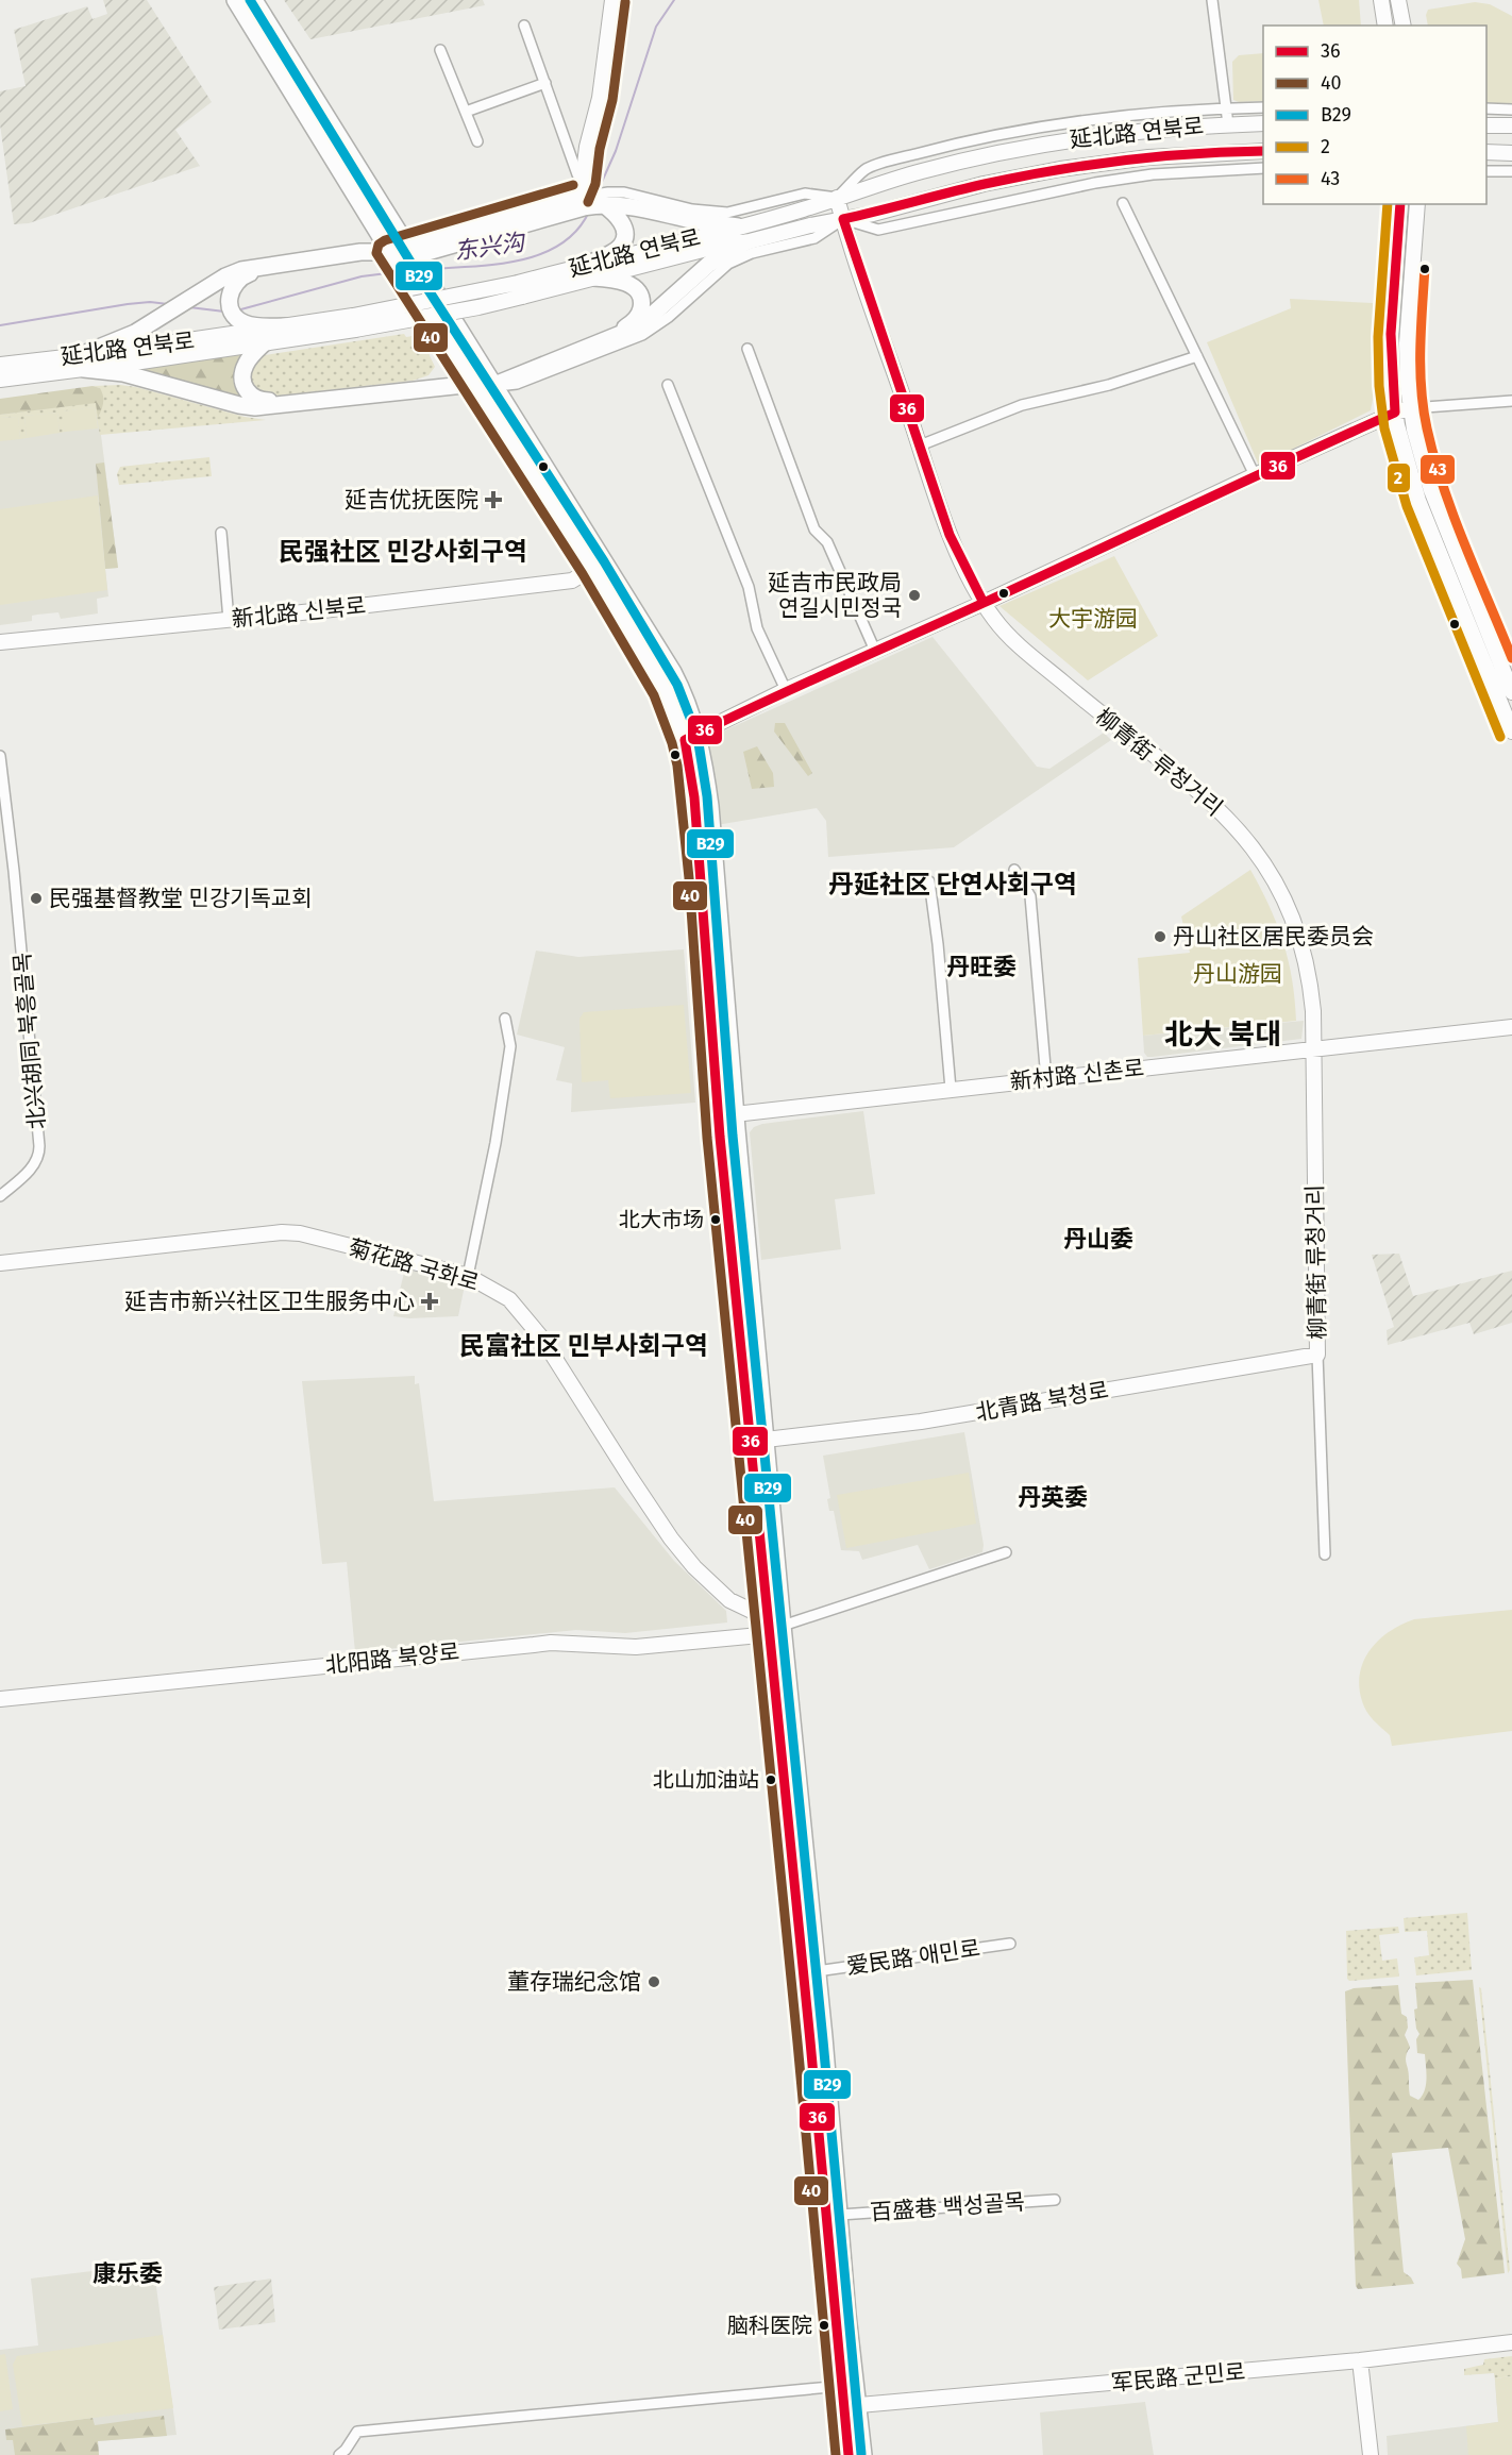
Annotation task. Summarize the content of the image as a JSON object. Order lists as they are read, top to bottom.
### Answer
{
  "streets": {
    "street": [
      "延北路 연북로",
      "新北路 신북로",
      "柳青街 류청거리",
      "北兴胡同 북흥골목",
      "新村路 신촌로",
      "菊花路 국화로",
      "北青路 북청로",
      "北阳路 북양로",
      "爱民路 애민로",
      "百盛巷 백성골목",
      "军民路 군민로"
    ]
  },
  "crossings": [
    ["延北路 연북로", "柳青街 류청거리"],
    ["柳青街 류청거리", "新村路 신촌로"],
    ["柳青街 류청거리", "北青路 북청로"],
    ["菊花路 국화로", "北阳路 북양로"]
  ],
  "districts": [
    "民强社区 민강사회구역",
    "丹延社区 단연사회구역",
    "丹旺委",
    "北大 북대",
    "丹山委",
    "民富社区 민부사회구역",
    "丹英委",
    "康乐委"
  ],
  "water": ["东兴沟"],
  "parks": ["大宇游园", "丹山游园"],
  "places": {
    "health": ["延吉优抚医院", "延吉市新兴社区卫生服务中心"],
    "other": [
      "延吉市民政局 연길시민정국",
      "民强基督教堂 민강기독교회",
      "丹山社区居民委员会",
      "北大市场",
      "北山加油站",
      "董存瑞纪念馆",
      "脑科医院"
    ]
  },
  "lines": [
    "transit line B29",
    "transit line 40",
    "transit line 36",
    "transit line 2",
    "transit line 43"
  ],
  "legend": [
    "36",
    "40",
    "B29",
    "2",
    "43"
  ]
}
